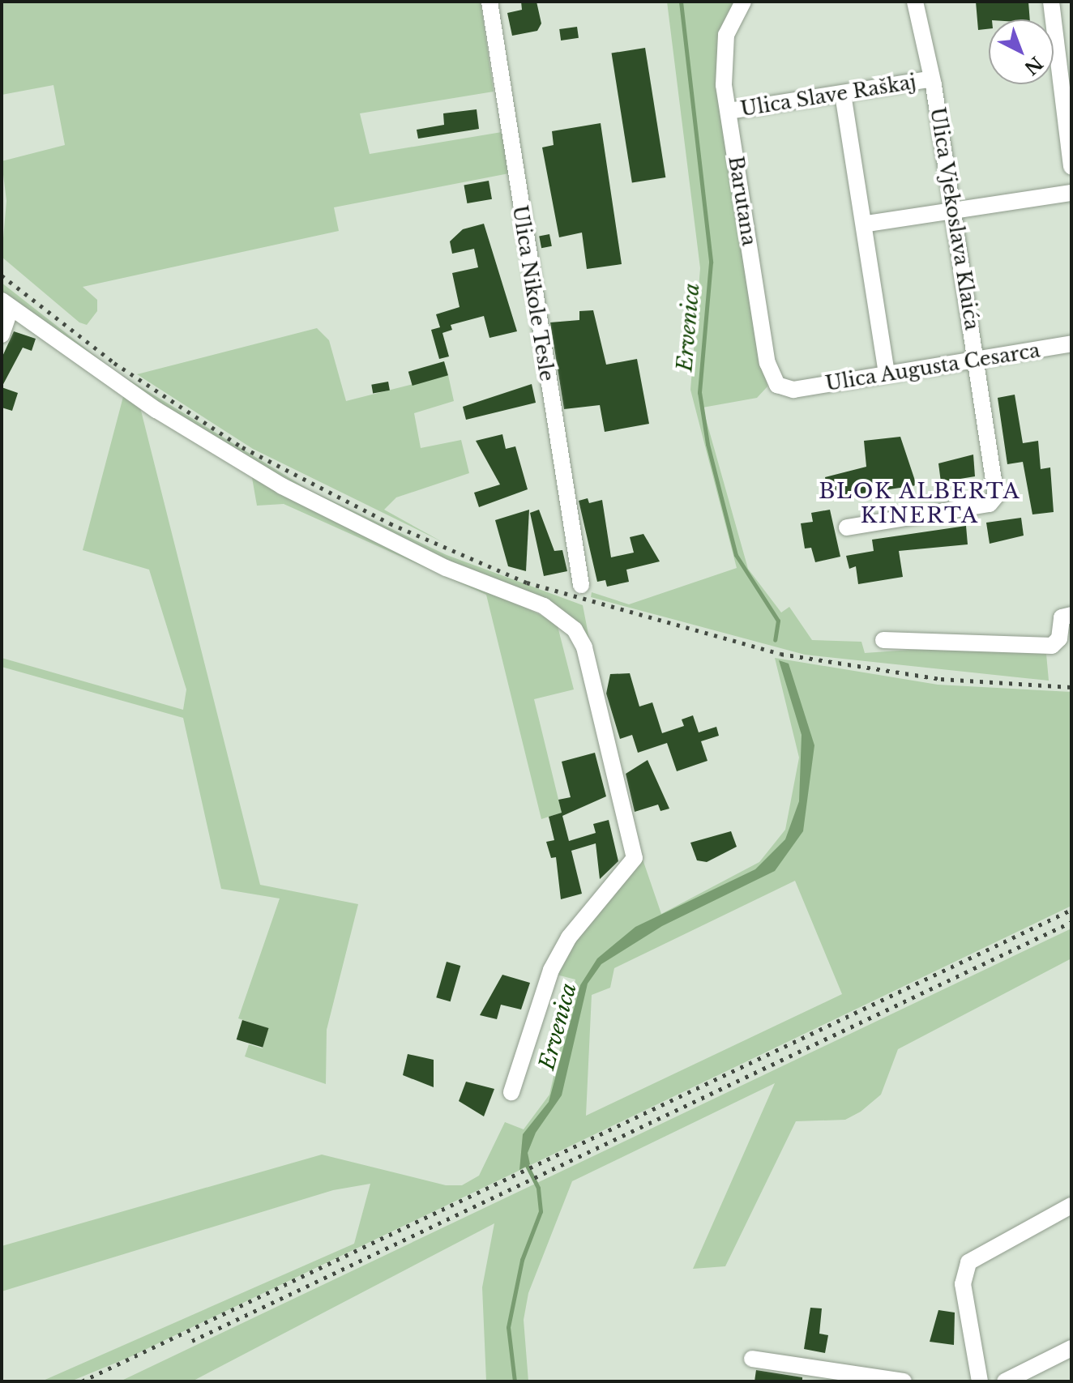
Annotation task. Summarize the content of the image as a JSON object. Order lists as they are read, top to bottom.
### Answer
{
  "streets": {
    "street": [
      "Ulica Slave Raškaj",
      "Barutana",
      "Ulica Vjekoslava Klaića",
      "Ulica Nikole Tesle",
      "Ulica Augusta Cesarca"
    ]
  },
  "crossings": [
    ["Ulica Slave Raškaj", "Barutana"],
    ["Ulica Slave Raškaj", "Ulica Vjekoslava Klaića"],
    ["Barutana", "Ulica Augusta Cesarca"],
    ["Ulica Vjekoslava Klaića", "Ulica Augusta Cesarca"]
  ],
  "districts": ["BLOK ALBERTA KINERTA"],
  "water": ["Ervenica"],
  "north": "bottom right"
}
